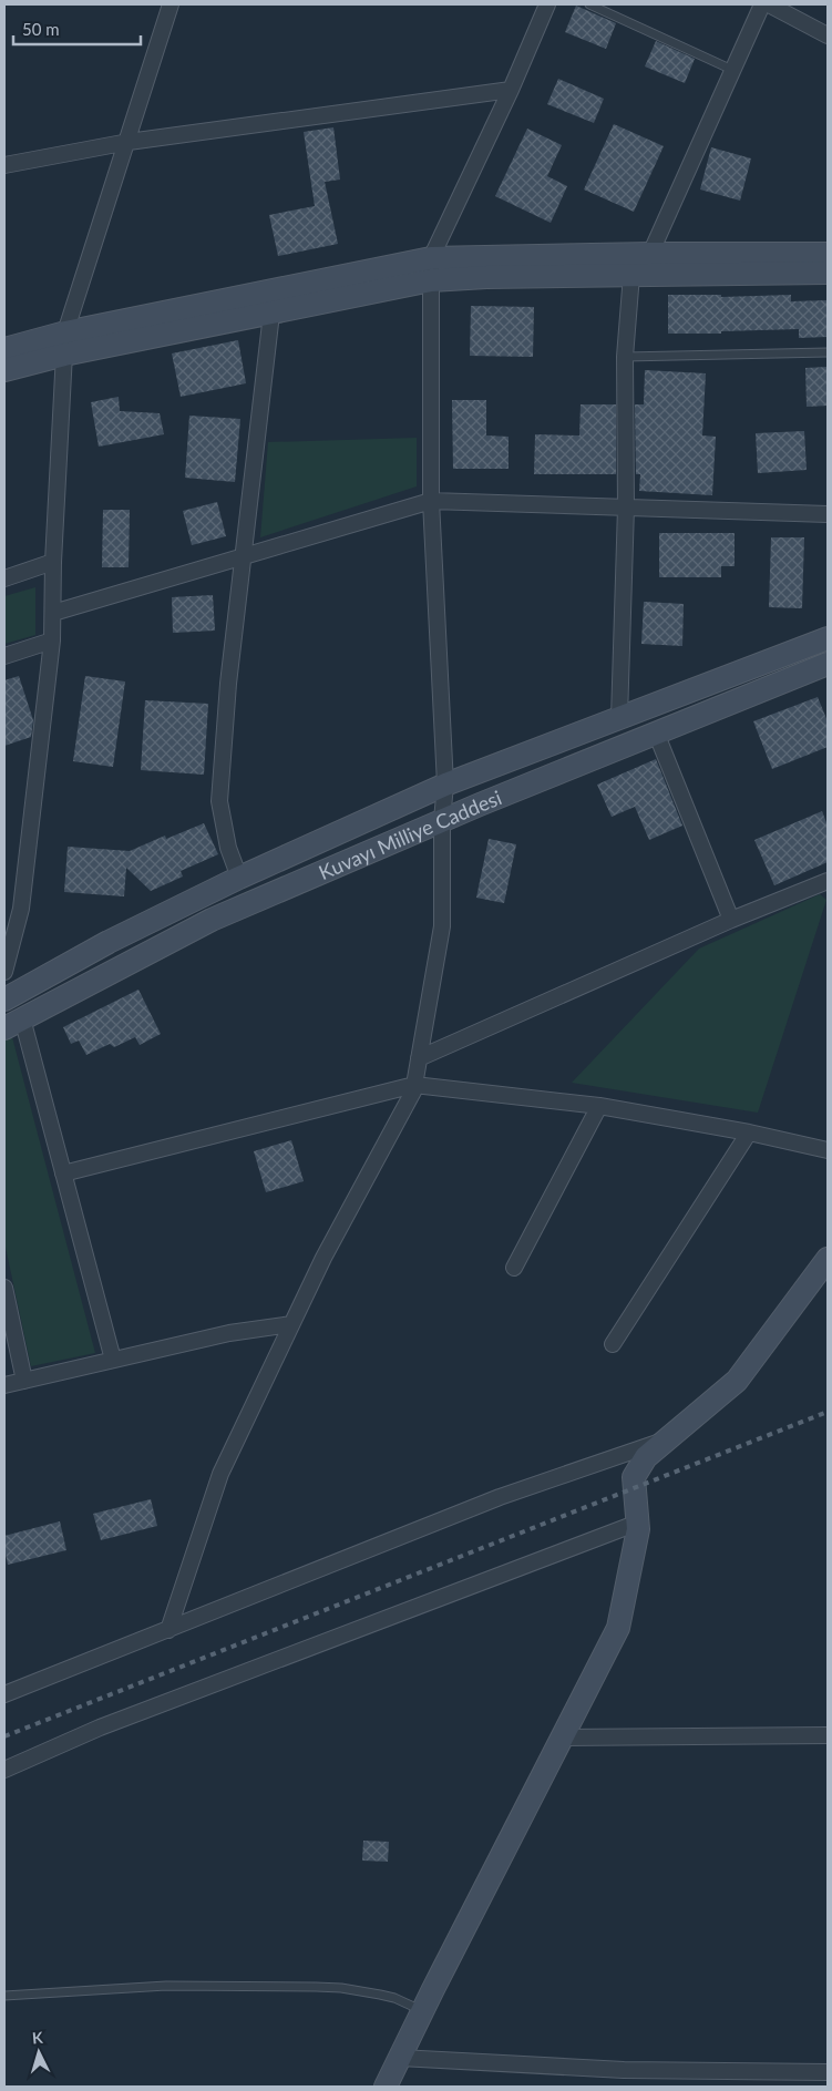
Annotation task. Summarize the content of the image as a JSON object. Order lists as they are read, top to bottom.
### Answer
{
  "streets": {
    "street": ["Kuvayı Milliye Caddesi"]
  },
  "scale_bar": "50 m",
  "north": "top"
}
